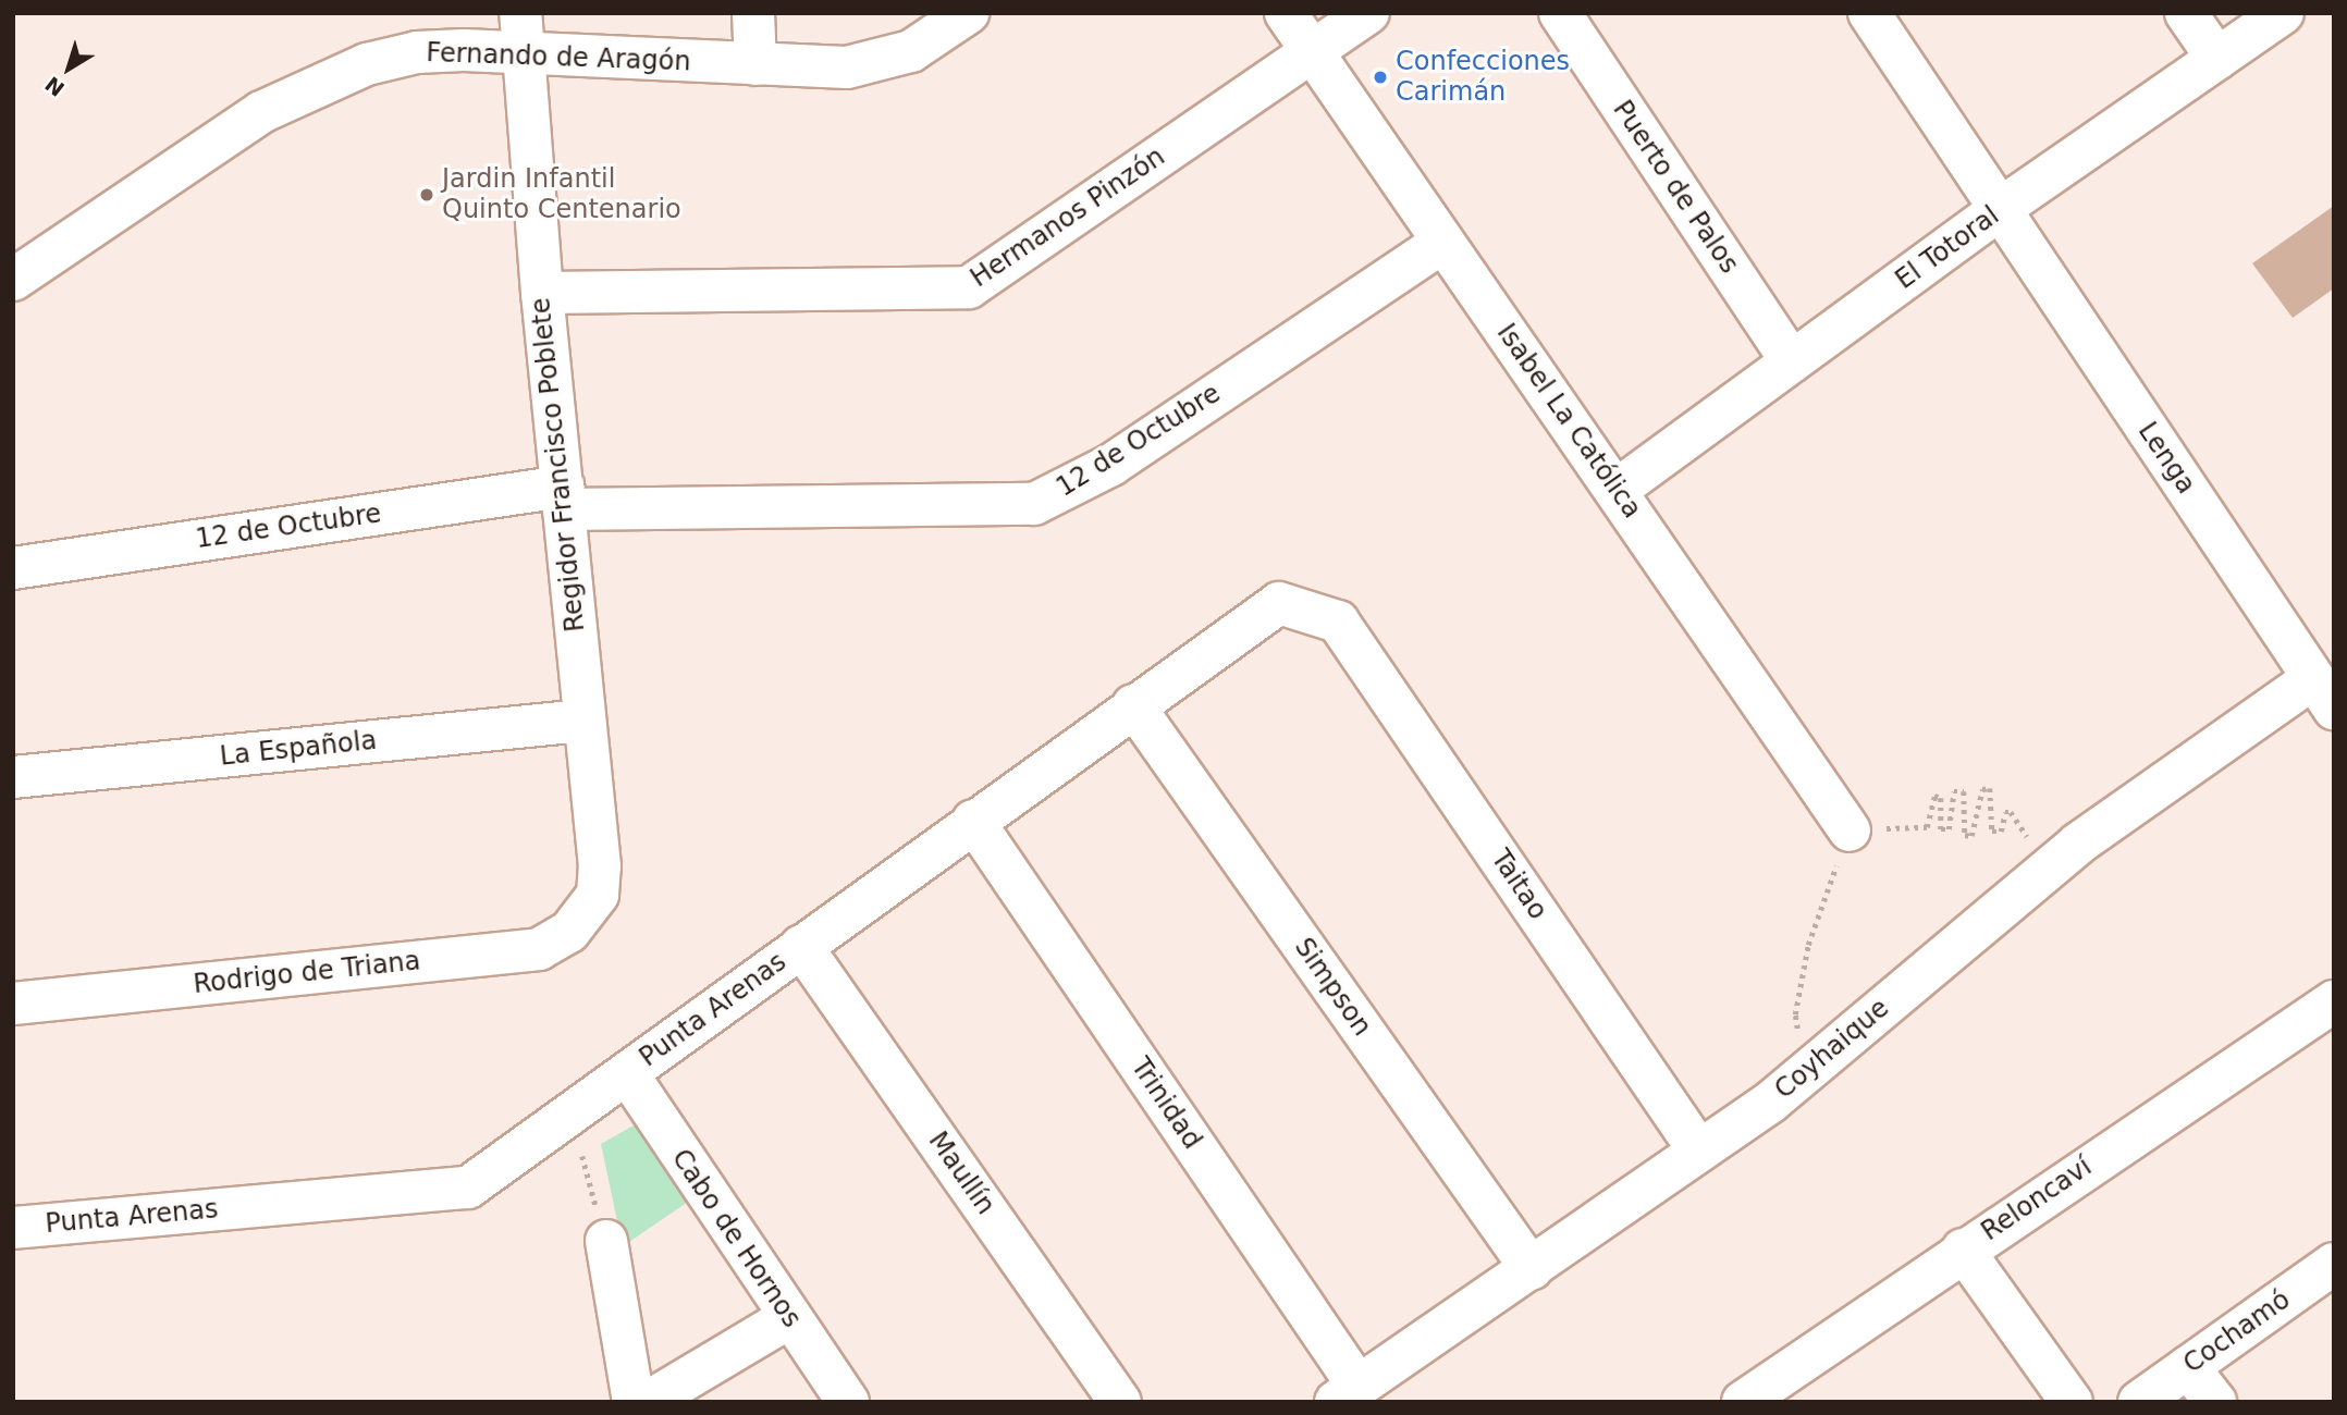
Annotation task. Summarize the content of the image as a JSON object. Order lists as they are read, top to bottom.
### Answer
{
  "streets": {
    "street": [
      "Fernando de Aragón",
      "Puerto de Palos",
      "Hermanos Pinzón",
      "El Totoral",
      "Isabel La Católica",
      "12 de Octubre",
      "Lenga",
      "Regidor Francisco Poblete",
      "La Española",
      "Taitao",
      "Rodrigo de Triana",
      "Simpson",
      "Punta Arenas",
      "Coyhaique",
      "Trinidad",
      "Maullín",
      "Reloncaví",
      "Cabo de Hornos",
      "Cochamó"
    ]
  },
  "crossings": [
    ["Fernando de Aragón", "Regidor Francisco Poblete"],
    ["Puerto de Palos", "El Totoral"],
    ["Hermanos Pinzón", "Isabel La Católica"],
    ["Hermanos Pinzón", "Regidor Francisco Poblete"],
    ["El Totoral", "Isabel La Católica"],
    ["El Totoral", "Lenga"],
    ["Isabel La Católica", "12 de Octubre"],
    ["12 de Octubre", "Regidor Francisco Poblete"],
    ["Lenga", "Coyhaique"],
    ["Regidor Francisco Poblete", "La Española"],
    ["Regidor Francisco Poblete", "Rodrigo de Triana"],
    ["Taitao", "Punta Arenas"],
    ["Taitao", "Coyhaique"],
    ["Simpson", "Punta Arenas"],
    ["Simpson", "Coyhaique"],
    ["Punta Arenas", "Trinidad"],
    ["Punta Arenas", "Maullín"],
    ["Punta Arenas", "Cabo de Hornos"],
    ["Coyhaique", "Trinidad"]
  ],
  "places": ["Confecciones Carimán", "Jardin Infantil Quinto Centenario"],
  "north": "bottom left"
}
